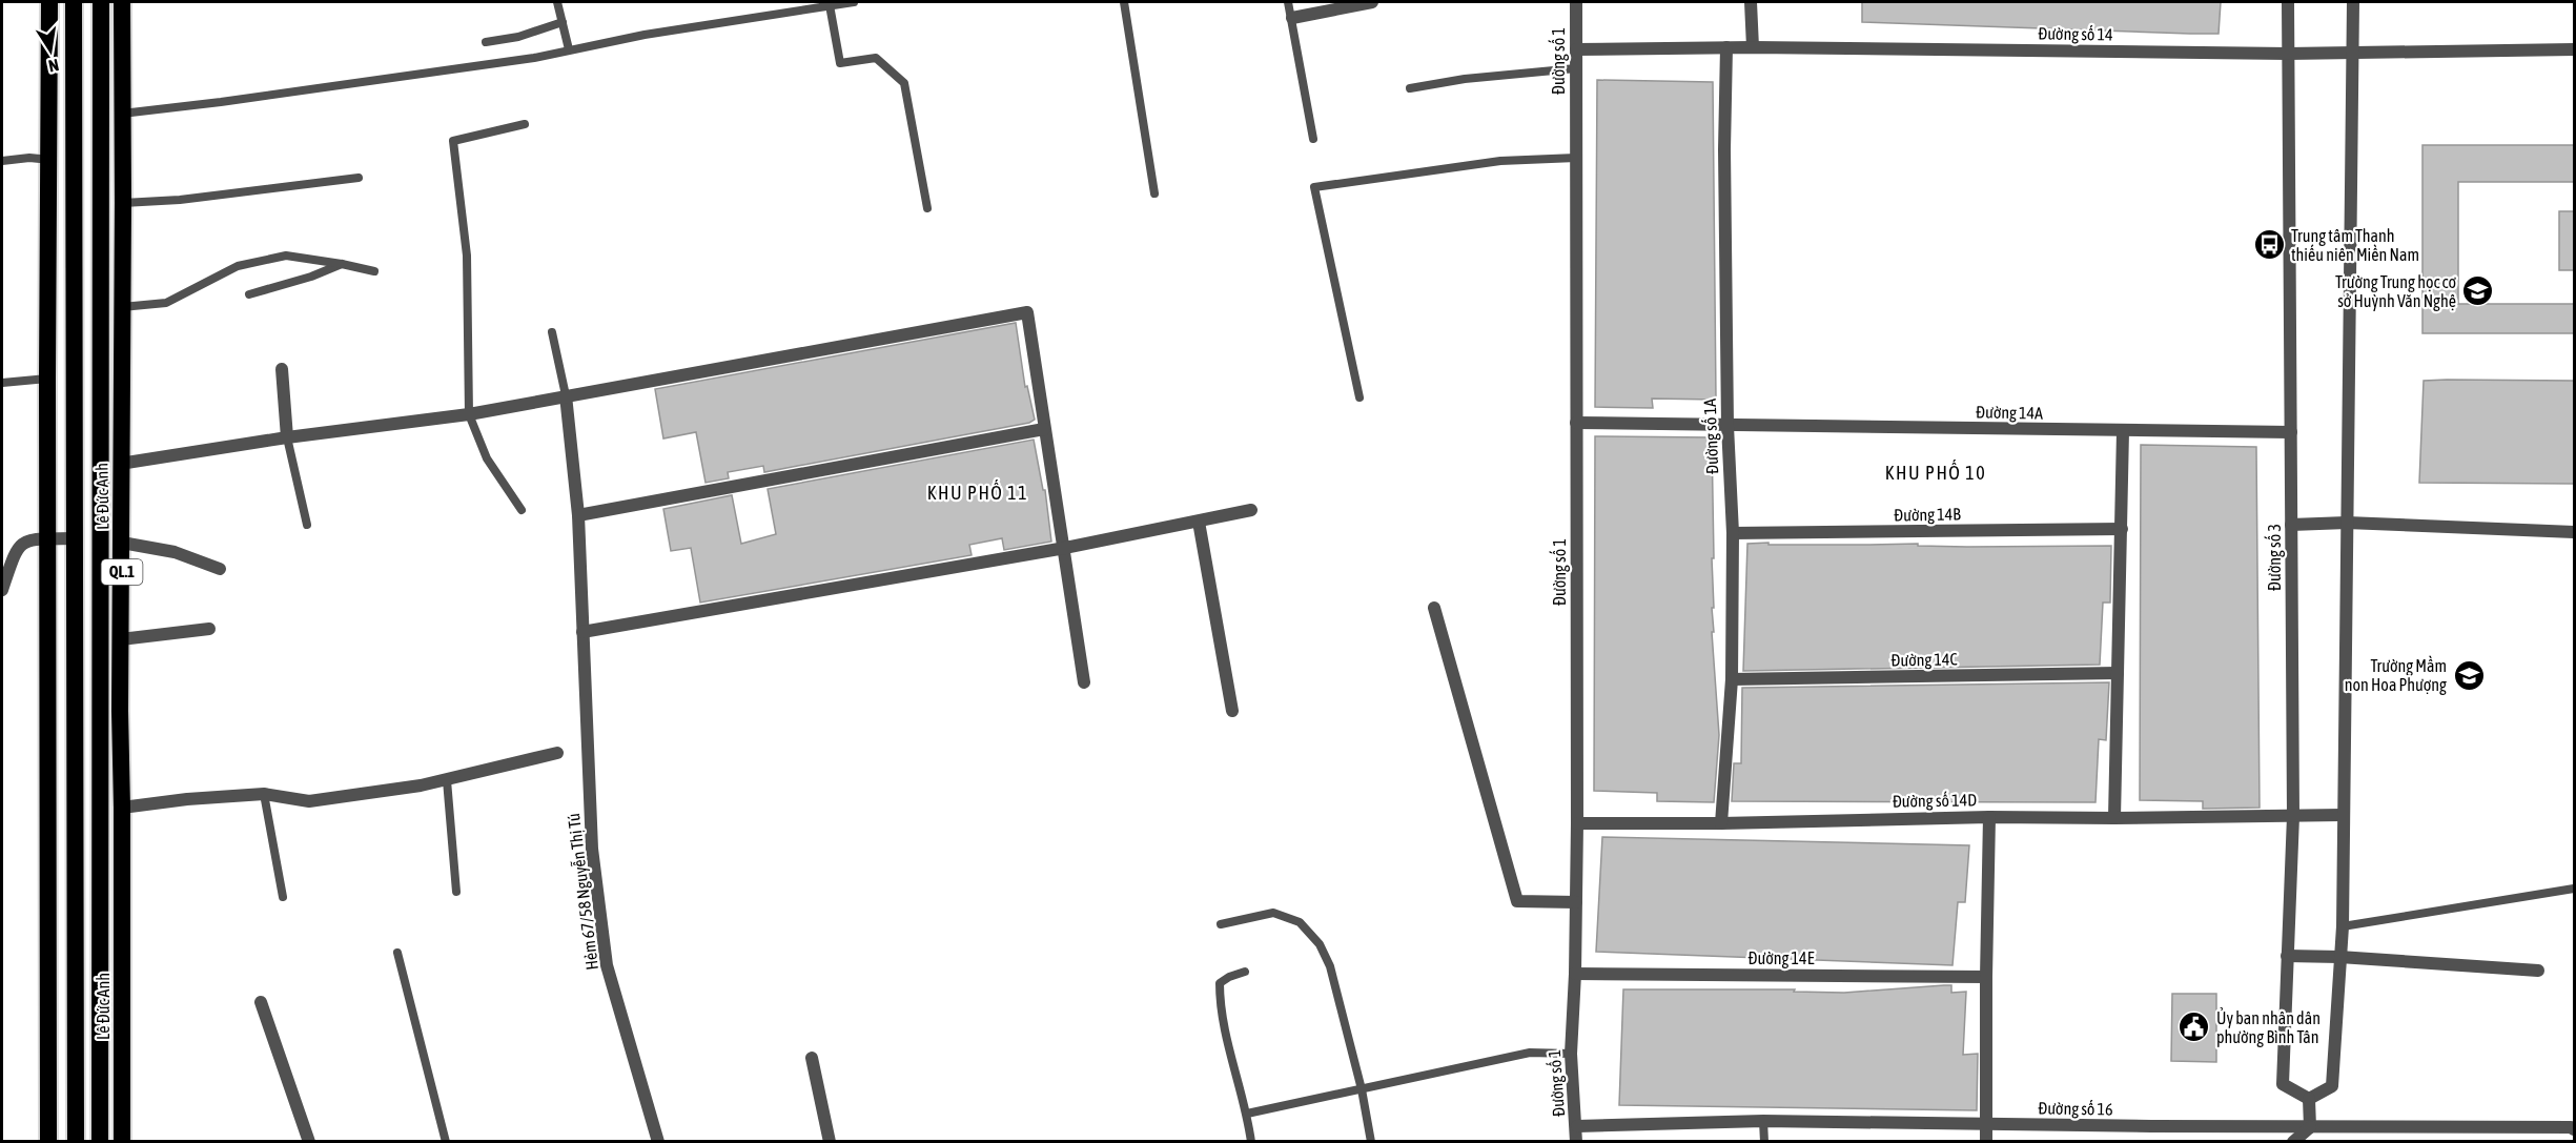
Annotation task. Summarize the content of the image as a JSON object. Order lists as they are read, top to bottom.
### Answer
{
  "streets": {
    "highway": ["Lê Đức Anh", "QL.1"],
    "street": [
      "Đường số 14",
      "Đường số 1",
      "Đường 14A",
      "Đường số 1A",
      "Đường 14B",
      "Đường số 3",
      "Đường 14C",
      "Đường số 14D",
      "Hẻm 67/58 Nguyễn Thị Tú",
      "Đường 14E",
      "Đường số 16"
    ]
  },
  "crossings": [
    ["Đường số 14", "Đường số 1"],
    ["Đường số 14", "Đường số 1A"],
    ["Đường số 14", "Đường số 3"],
    ["Đường số 1", "Đường 14A"],
    ["Đường số 1", "Đường số 14D"],
    ["Đường số 1", "Đường 14E"],
    ["Đường số 1", "Đường số 16"],
    ["Đường 14A", "Đường số 1A"],
    ["Đường 14A", "Đường số 3"],
    ["Đường số 1A", "Đường 14B"],
    ["Đường số 1A", "Đường 14C"],
    ["Đường số 1A", "Đường số 14D"],
    ["Đường số 3", "Đường số 14D"]
  ],
  "districts": ["KHU PHỐ 10", "KHU PHỐ 11"],
  "places": {
    "bus stop": ["Trung tâm Thanh thiếu niên Miền Nam"],
    "school or university": ["Trường Trung học cơ sở Huỳnh Văn Nghệ", "Trường Mầm non Hoa Phượng"],
    "public building": ["Ủy ban nhân dân phường Bình Tân"]
  },
  "north": "bottom"
}
